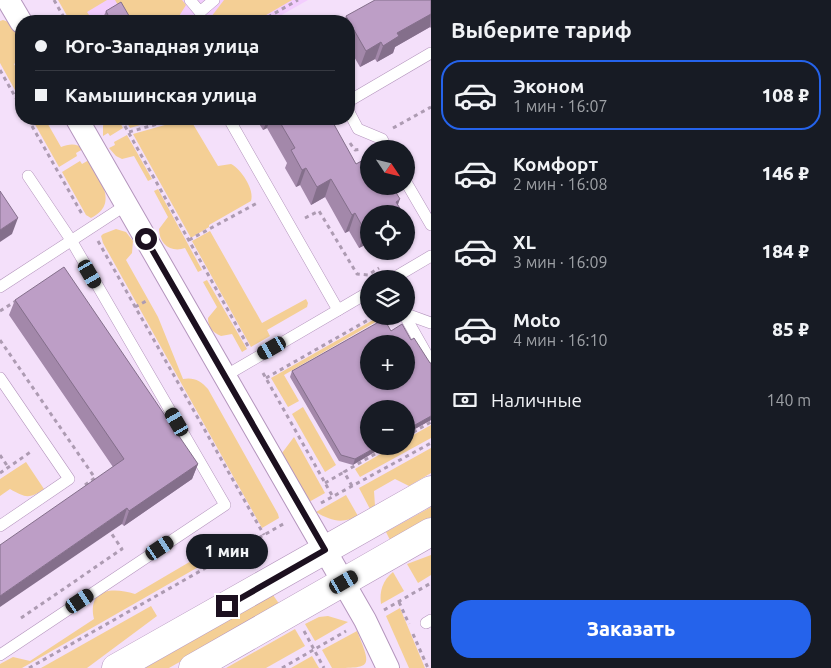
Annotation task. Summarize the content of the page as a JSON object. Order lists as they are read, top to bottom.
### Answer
{
  "north": "bottom right",
  "page": {
    "heading": "Выберите тариф",
    "banner": ["Юго-Западная улица", "Камышинская улица"],
    "list": [
      {
        "name": "Эконом",
        "note": "1 мин · 16:07",
        "value": "108 ₽"
      },
      {
        "name": "Комфорт",
        "note": "2 мин · 16:08",
        "value": "146 ₽"
      },
      {
        "name": "XL",
        "note": "3 мин · 16:09",
        "value": "184 ₽"
      },
      {
        "name": "Moto",
        "note": "4 мин · 16:10",
        "value": "85 ₽"
      }
    ],
    "map_buttons": ["+", "−"],
    "pay": ["Наличные", "140 m"],
    "bubble": "1 мин",
    "buttons": "Заказать"
  }
}
